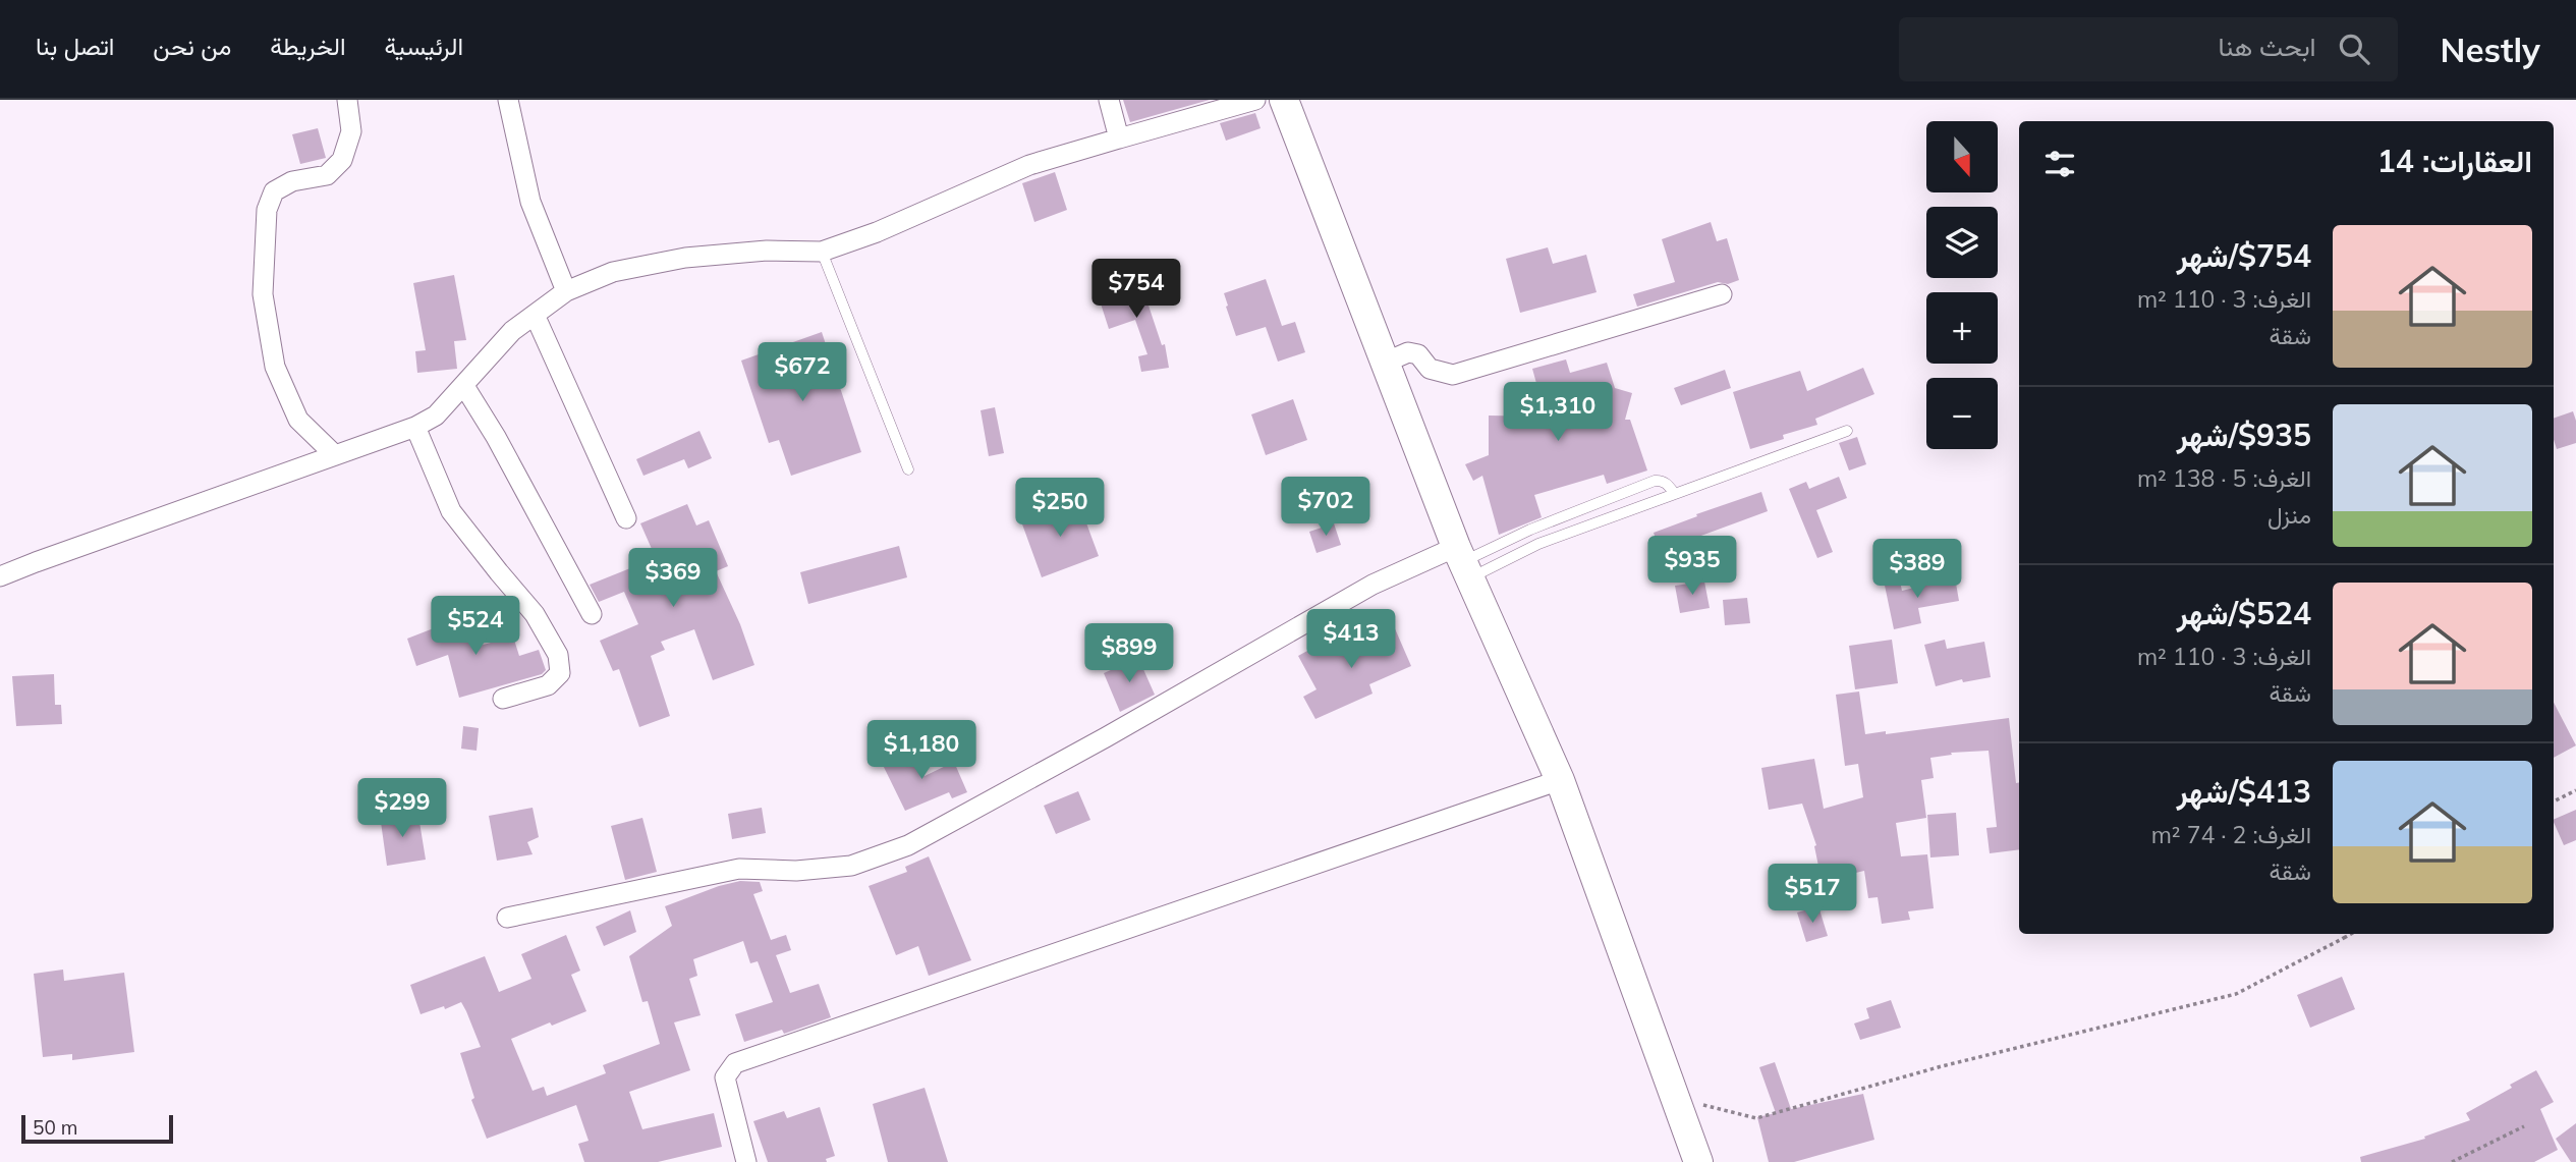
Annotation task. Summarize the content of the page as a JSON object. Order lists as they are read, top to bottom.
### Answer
{
  "scale_bar": "50 m",
  "north": "bottom",
  "page": {
    "header": "Nestly",
    "search": "ابحث هنا",
    "nav": [
      "الرئيسية",
      "الخريطة",
      "من نحن",
      "اتصل بنا"
    ],
    "map_buttons": ["+", "−"],
    "heading": "العقارات: 14",
    "list": [
      {
        "name": "$754/شهر",
        "note": "الغرف: 3 · 110 m² · شقة"
      },
      {
        "name": "$935/شهر",
        "note": "الغرف: 5 · 138 m² · منزل"
      },
      {
        "name": "$524/شهر",
        "note": "الغرف: 3 · 110 m² · شقة"
      },
      {
        "name": "$413/شهر",
        "note": "الغرف: 2 · 74 m² · شقة"
      }
    ],
    "price": [
      "$754",
      "$672",
      "$1,310",
      "$702",
      "$250",
      "$935",
      "$389",
      "$369",
      "$524",
      "$413",
      "$899",
      "$1,180",
      "$299",
      "$517"
    ],
    "scale": "50 m"
  }
}
